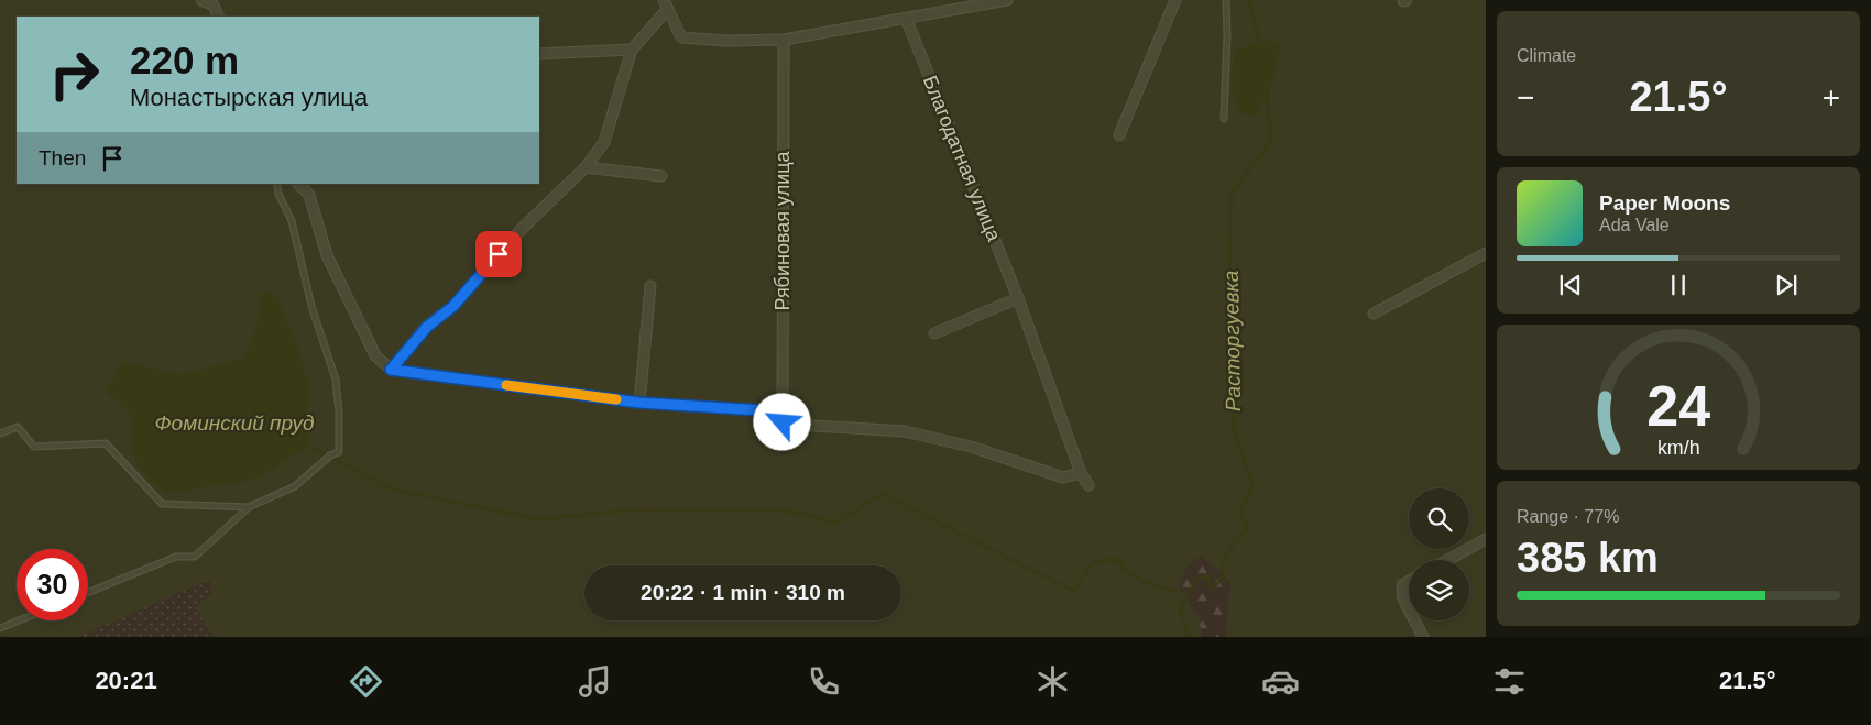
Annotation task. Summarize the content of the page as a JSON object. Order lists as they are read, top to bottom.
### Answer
{
  "streets": {
    "street": ["Благодатная улица", "Рябиновая улица"]
  },
  "water": ["Расторгуевка", "Фоминский пруд"],
  "page": {
    "tile": [
      "Climate",
      ["Range · 77%", "385 km"]
    ],
    "turn": ["220 m", "Монастырская улица"],
    "heat": ["−", "21.5°", "+"],
    "then": "Then",
    "song": ["Paper Moons", "Ada Vale"],
    "limit": "30",
    "trip": "20:22 · 1 min · 310 m",
    "tabs": ["20:21", "21.5°"],
    "gauge": ["24", "km/h"]
  }
}
